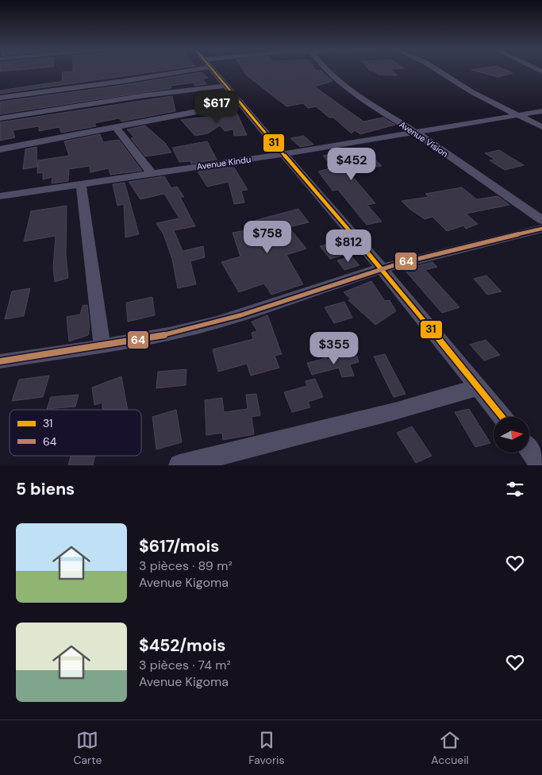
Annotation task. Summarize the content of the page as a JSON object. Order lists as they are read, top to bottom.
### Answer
{
  "streets": {
    "street": ["Avenue Vision", "Avenue Kindu"]
  },
  "crossings": [
    ["Avenue Vision", "Avenue Kindu"]
  ],
  "lines": ["transit line 31", "transit line 64"],
  "legend": ["31", "64"],
  "north": "right",
  "page": {
    "price": [
      "$617",
      "$452",
      "$758",
      "$812",
      "$355"
    ],
    "heading": "5 biens",
    "list": [
      {
        "name": "$617/mois",
        "note": "3 pièces · 89 m² · Avenue Kigoma"
      },
      {
        "name": "$452/mois",
        "note": "3 pièces · 74 m² · Avenue Kigoma"
      }
    ],
    "tabs": ["Carte", "Favoris", "Accueil"]
  }
}
